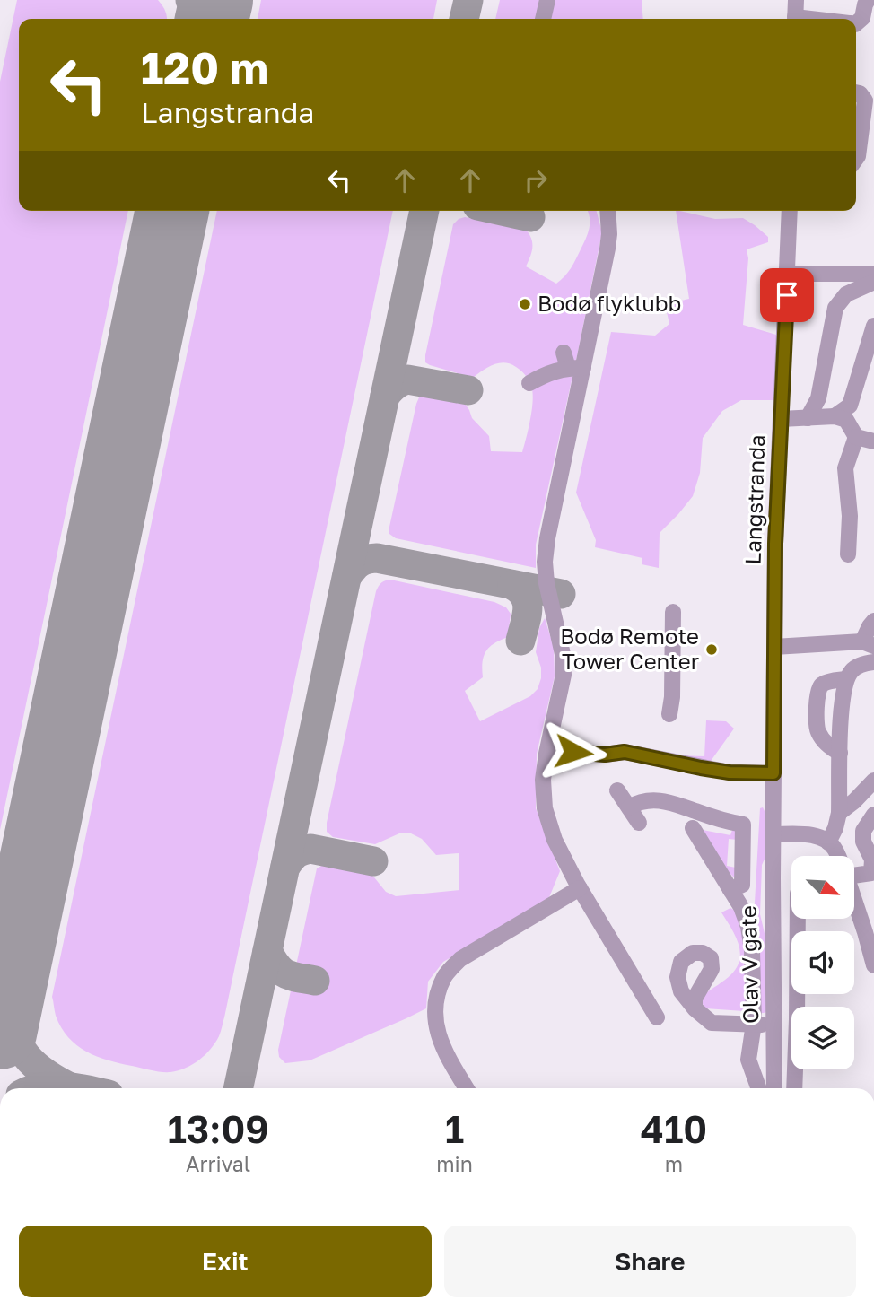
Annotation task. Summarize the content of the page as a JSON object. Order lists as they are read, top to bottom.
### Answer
{
  "streets": {
    "street": ["Langstranda", "Olav V gate"]
  },
  "crossings": [
    ["Langstranda", "Olav V gate"]
  ],
  "places": ["Bodø flyklubb", "Bodø Remote Tower Center"],
  "north": "bottom right",
  "page": {
    "turn": ["120 m", "Langstranda"],
    "eta": [
      "13:09",
      "Arrival",
      "1",
      "min",
      "410",
      "m"
    ],
    "buttons": ["Exit", "Share"]
  }
}
